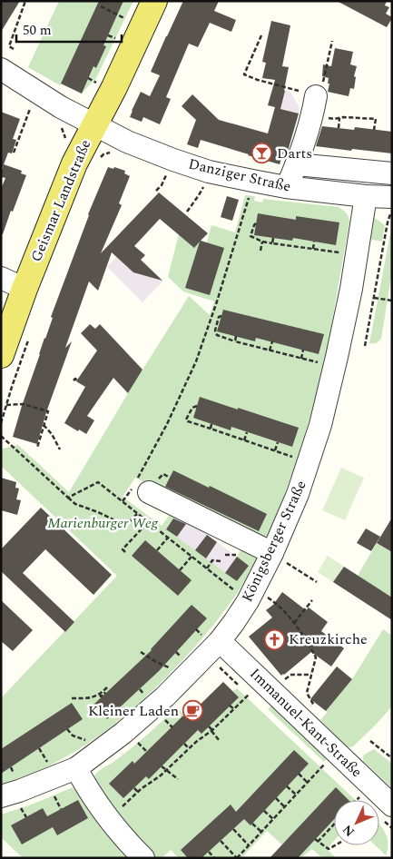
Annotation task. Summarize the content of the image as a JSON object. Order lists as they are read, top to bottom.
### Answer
{
  "streets": {
    "main road": ["Geismar Landstraße"],
    "street": ["Danziger Straße", "Königsberger Straße", "Immanuel-Kant-Straße"]
  },
  "crossings": [
    ["Danziger Straße", "Geismar Landstraße"],
    ["Danziger Straße", "Königsberger Straße"],
    ["Königsberger Straße", "Immanuel-Kant-Straße"]
  ],
  "parks": ["Marienburger Weg"],
  "places": {
    "bar": ["Darts"],
    "church": ["Kreuzkirche"],
    "cafe": ["Kleiner Laden"]
  },
  "scale_bar": "50 m",
  "north": "bottom left"
}
